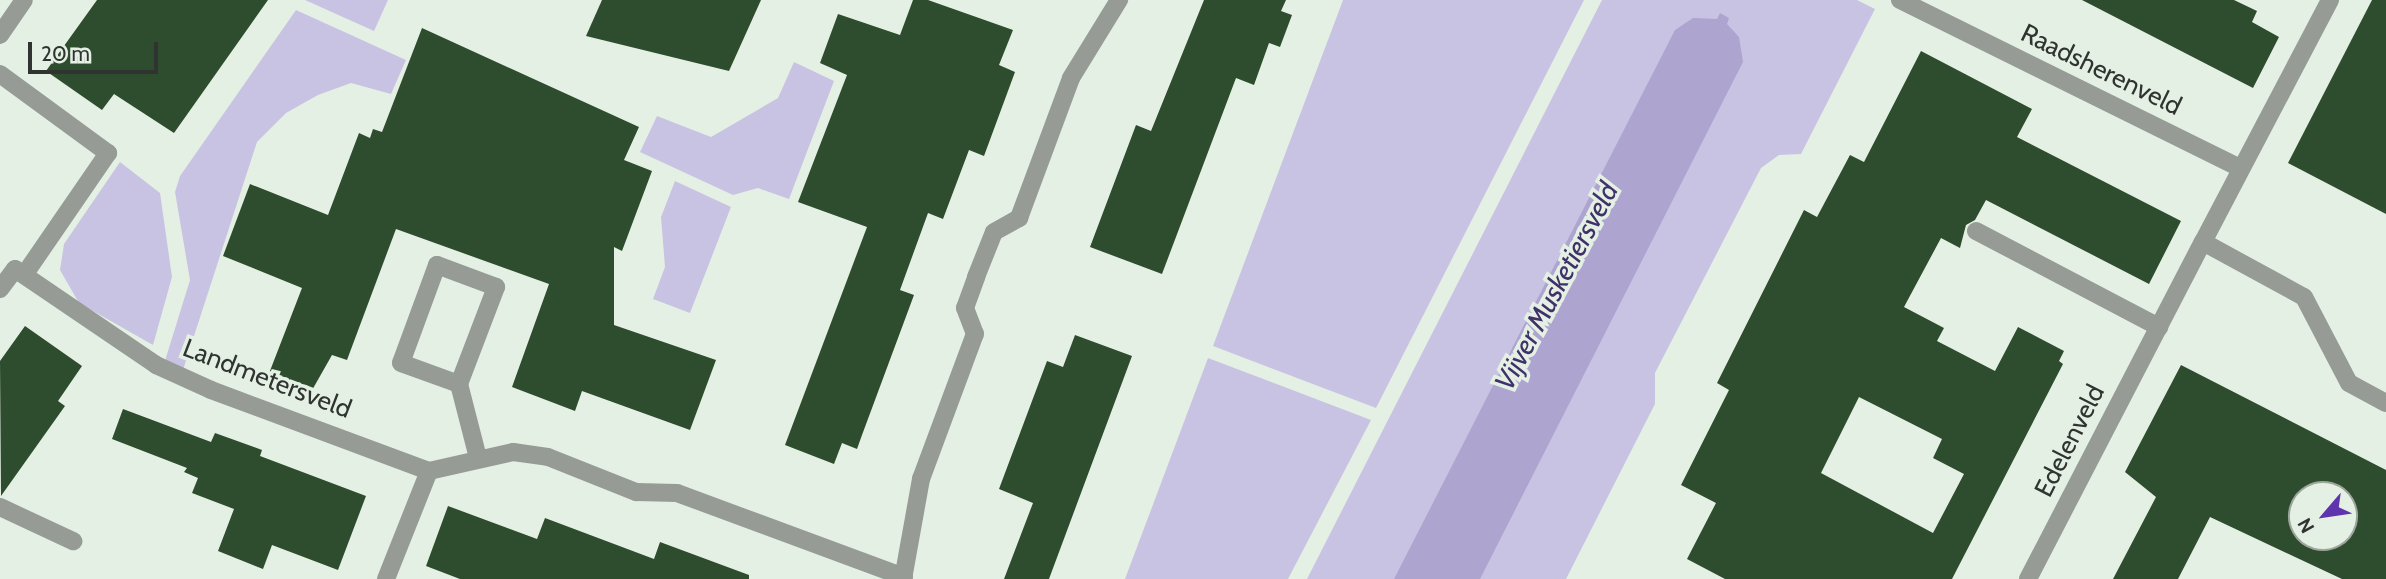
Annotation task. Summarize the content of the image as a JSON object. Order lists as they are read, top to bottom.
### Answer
{
  "streets": {
    "street": ["Raadsherenveld", "Landmetersveld", "Edelenveld"]
  },
  "water": ["Vijver Musketiersveld"],
  "scale_bar": "20 m",
  "north": "bottom left"
}
